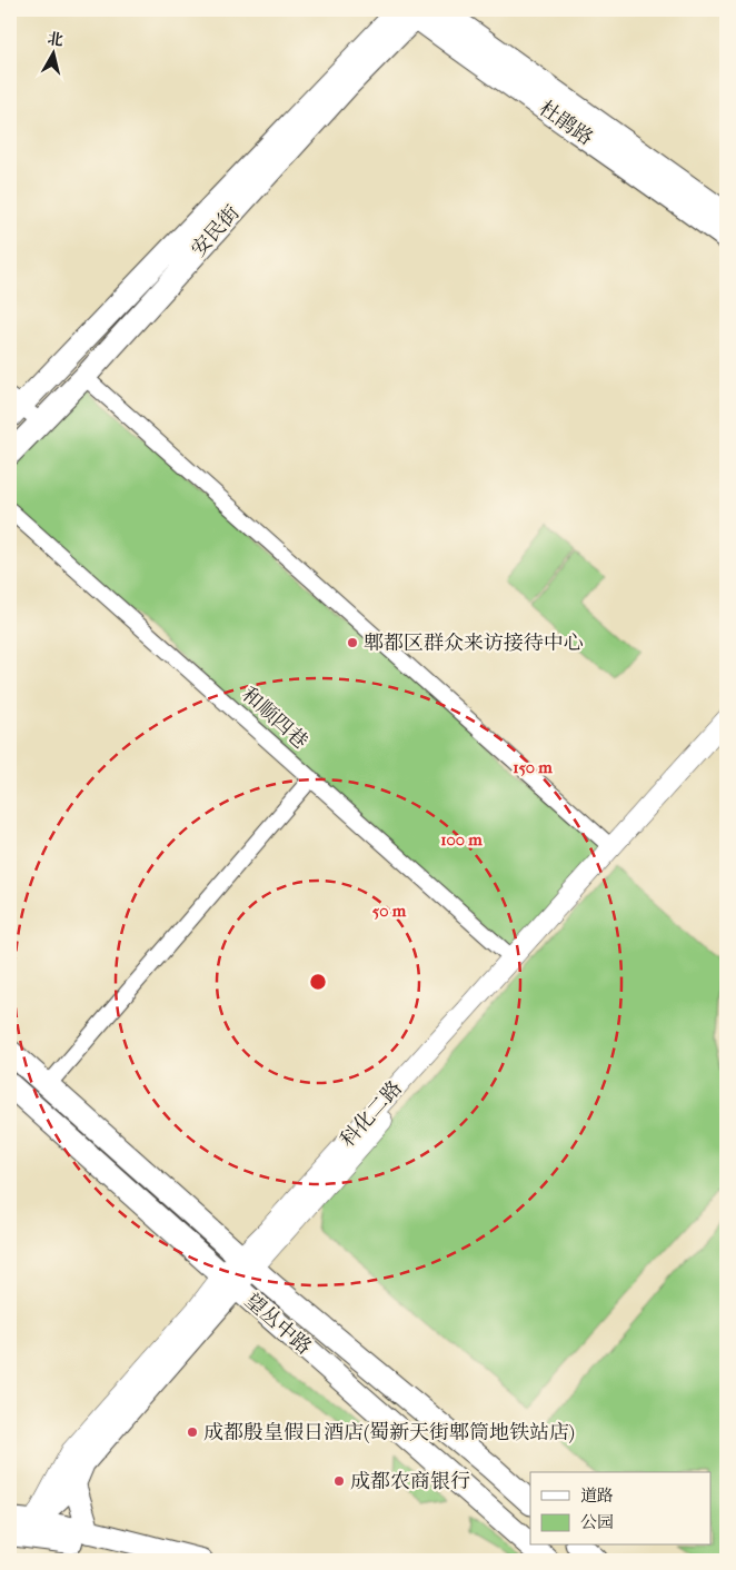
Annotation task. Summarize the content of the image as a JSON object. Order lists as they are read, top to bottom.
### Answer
{
  "streets": {
    "main road": ["杜鹃路", "安民街", "望丛中路"],
    "street": ["和顺四巷", "科化二路"]
  },
  "crossings": [
    ["杜鹃路", "安民街"],
    ["和顺四巷", "科化二路"],
    ["科化二路", "望丛中路"]
  ],
  "places": ["郫都区群众来访接待中心", "成都殷皇假日酒店(蜀新天街郫筒地铁站店)", "成都农商银行"],
  "legend": ["道路", "公园"],
  "north": "top",
  "rings": ["150 m", "100 m", "50 m"]
}
